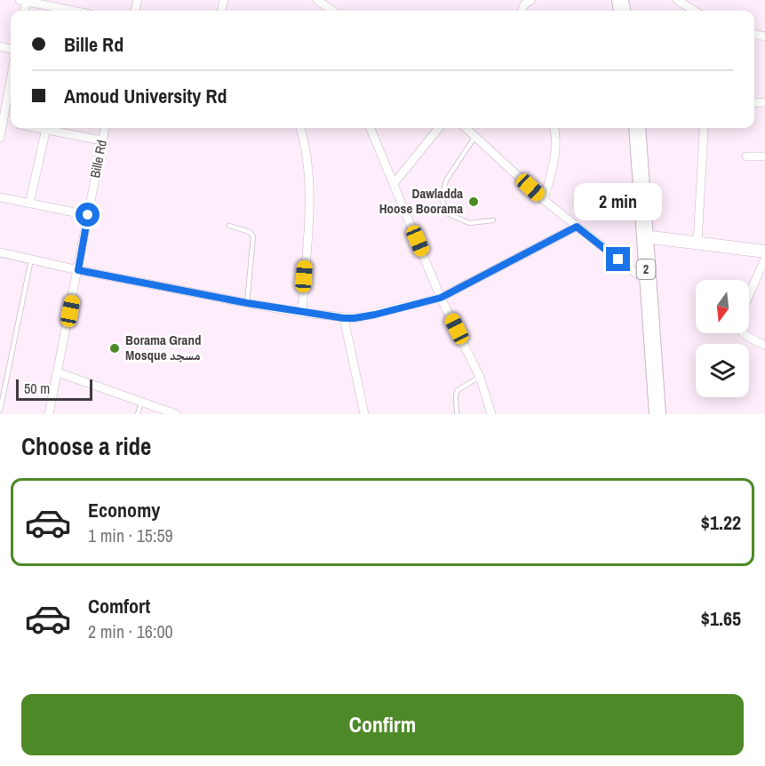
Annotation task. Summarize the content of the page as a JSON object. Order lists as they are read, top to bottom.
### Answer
{
  "streets": {
    "highway": ["2"],
    "street": ["Bille Rd"]
  },
  "places": ["Dawladda Hoose Boorama", "Borama Grand Mosque مسجد"],
  "scale_bar": "50 m",
  "north": "bottom",
  "page": {
    "banner": ["Bille Rd", "Amoud University Rd"],
    "bubble": "2 min",
    "scale": "50 m",
    "heading": "Choose a ride",
    "list": [
      {
        "name": "Economy",
        "note": "1 min · 15:59",
        "value": "$1.22"
      },
      {
        "name": "Comfort",
        "note": "2 min · 16:00",
        "value": "$1.65"
      }
    ],
    "buttons": "Confirm"
  }
}
